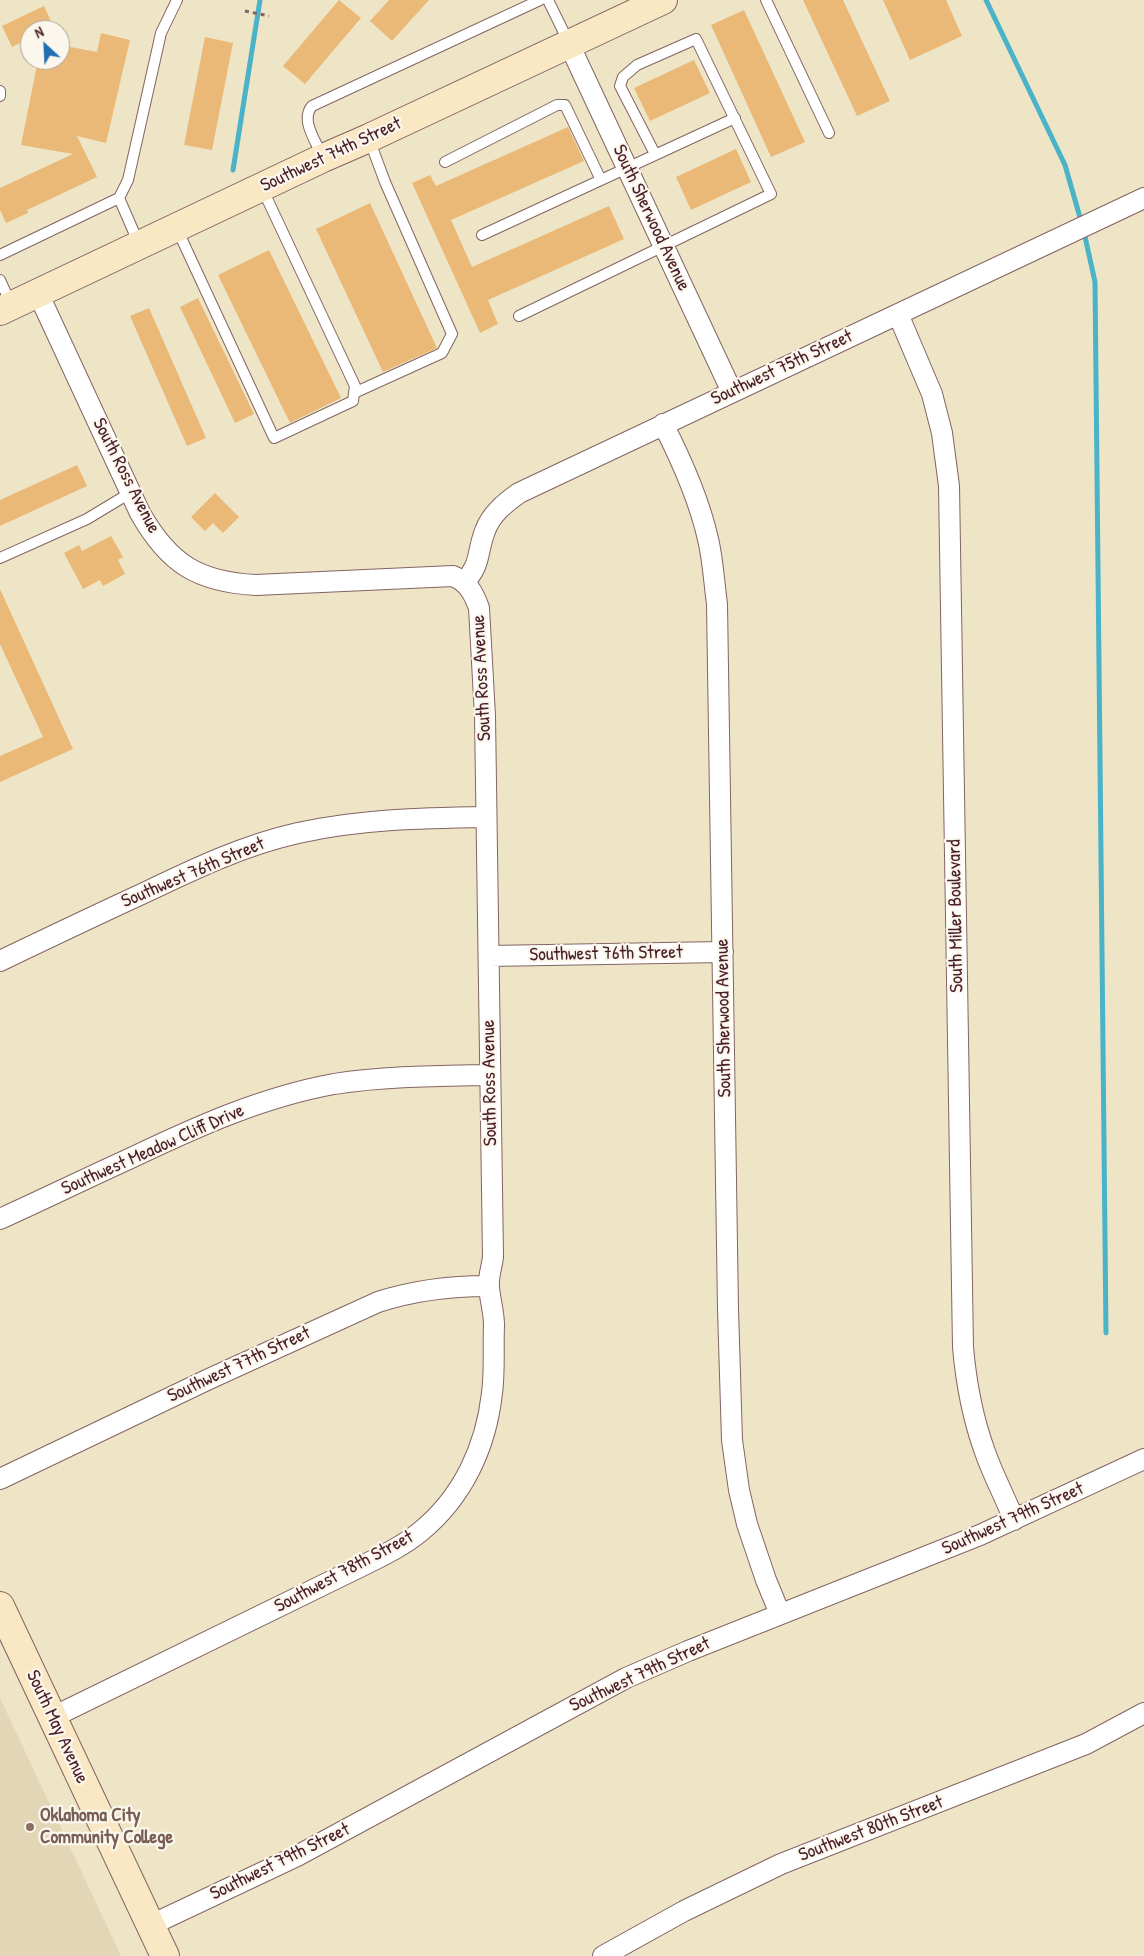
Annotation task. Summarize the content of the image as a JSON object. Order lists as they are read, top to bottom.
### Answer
{
  "streets": {
    "main road": ["Southwest 74th Street", "South May Avenue"],
    "street": [
      "South Sherwood Avenue",
      "Southwest 75th Street",
      "South Ross Avenue",
      "Southwest 76th Street",
      "South Miller Boulevard",
      "Southwest Meadow Cliff Drive",
      "Southwest 77th Street",
      "Southwest 79th Street",
      "Southwest 78th Street",
      "Southwest 80th Street"
    ]
  },
  "crossings": [
    ["Southwest 74th Street", "South Sherwood Avenue"],
    ["Southwest 74th Street", "South Ross Avenue"],
    ["South Sherwood Avenue", "Southwest 75th Street"],
    ["South Sherwood Avenue", "Southwest 76th Street"],
    ["South Sherwood Avenue", "Southwest 79th Street"],
    ["Southwest 75th Street", "South Ross Avenue"],
    ["Southwest 75th Street", "South Miller Boulevard"],
    ["South Ross Avenue", "Southwest 76th Street"],
    ["South Ross Avenue", "Southwest Meadow Cliff Drive"],
    ["South Ross Avenue", "Southwest 77th Street"],
    ["South Ross Avenue", "Southwest 78th Street"],
    ["South Miller Boulevard", "Southwest 79th Street"],
    ["Southwest 77th Street", "Southwest 78th Street"],
    ["Southwest 79th Street", "South May Avenue"],
    ["Southwest 78th Street", "South May Avenue"]
  ],
  "places": ["Oklahoma City Community College"],
  "north": "top left"
}
